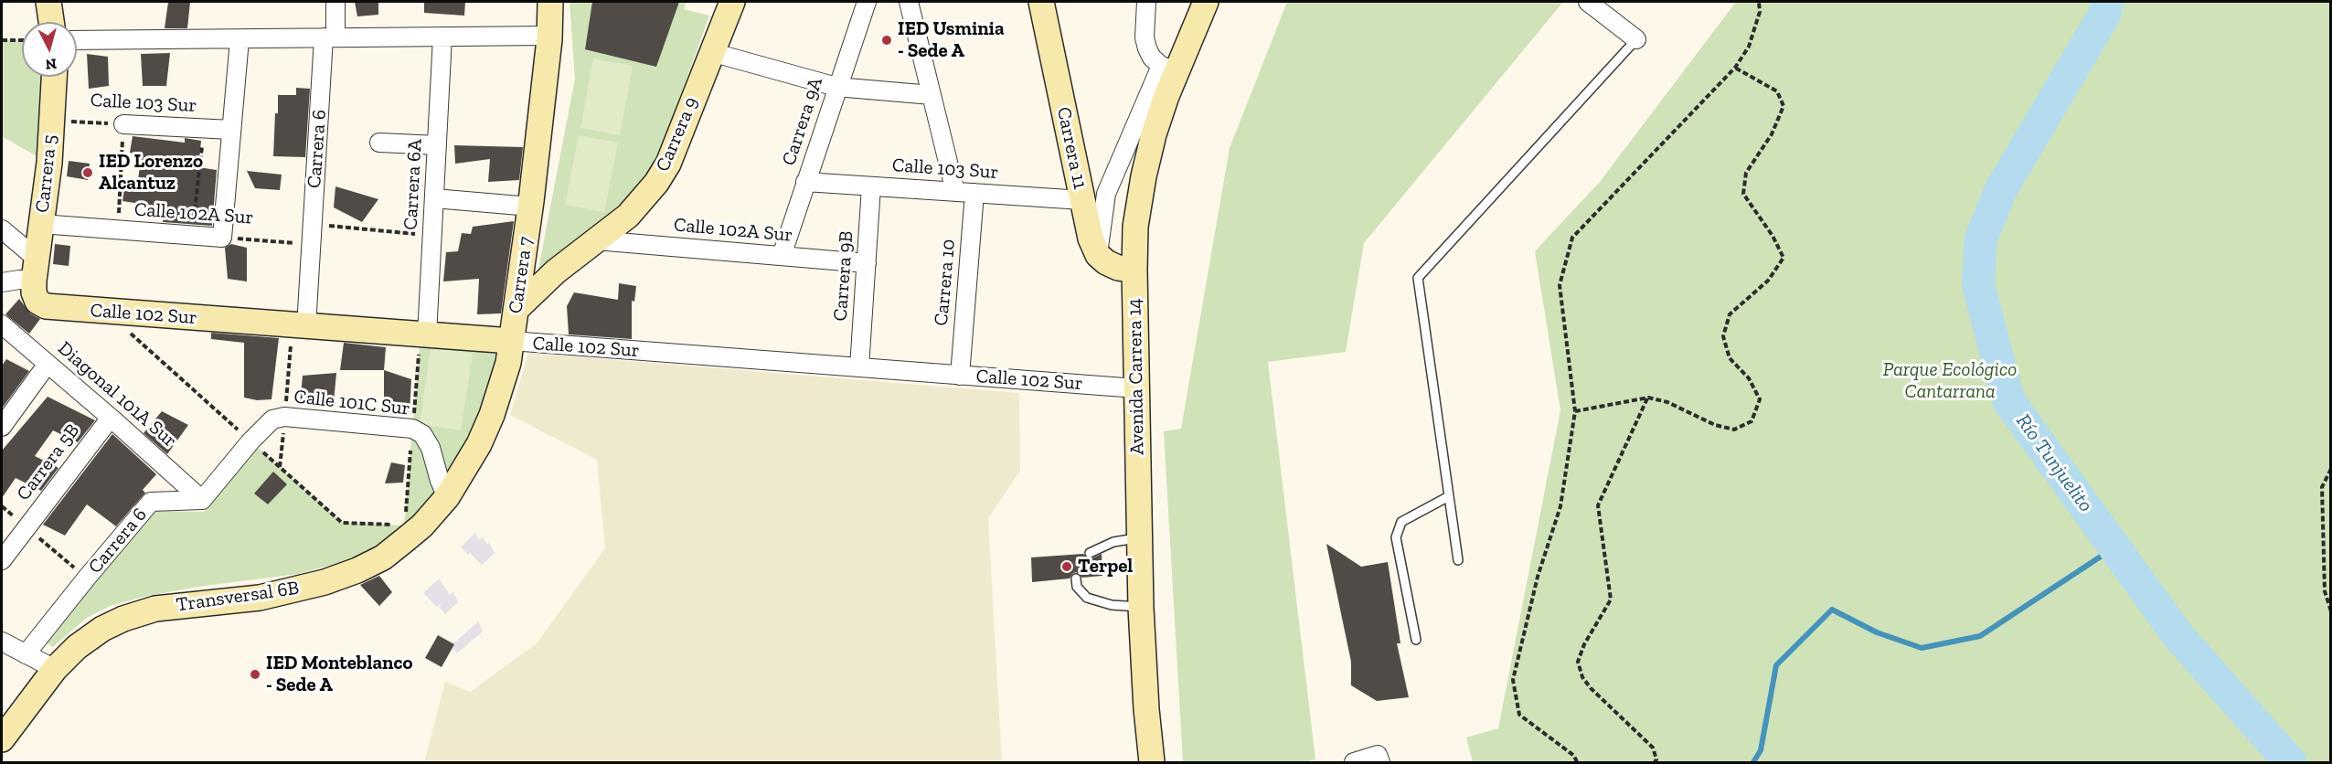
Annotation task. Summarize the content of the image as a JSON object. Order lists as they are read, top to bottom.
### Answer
{
  "streets": {
    "street": [
      "Calle 103 Sur",
      "Carrera 9A",
      "Carrera 9",
      "Carrera 11",
      "Carrera 6",
      "Carrera 5",
      "Carrera 6A",
      "Calle 102A Sur",
      "Carrera 7",
      "Carrera 9B",
      "Carrera 10",
      "Calle 102 Sur",
      "Avenida Carrera 14",
      "Diagonal 101A Sur",
      "Calle 101C Sur",
      "Carrera 5B",
      "Transversal 6B"
    ]
  },
  "crossings": [
    ["Calle 103 Sur", "Carrera 9A"],
    ["Calle 103 Sur", "Carrera 11"],
    ["Calle 103 Sur", "Carrera 5"],
    ["Calle 103 Sur", "Carrera 9B"],
    ["Calle 103 Sur", "Carrera 10"],
    ["Carrera 9A", "Calle 102A Sur"],
    ["Carrera 9", "Calle 102A Sur"],
    ["Carrera 9", "Carrera 7"],
    ["Carrera 6", "Calle 102A Sur"],
    ["Carrera 6", "Calle 102 Sur"],
    ["Carrera 6", "Diagonal 101A Sur"],
    ["Carrera 6", "Calle 101C Sur"],
    ["Carrera 5", "Calle 102A Sur"],
    ["Carrera 5", "Calle 102 Sur"],
    ["Carrera 6A", "Calle 102 Sur"],
    ["Calle 102A Sur", "Carrera 9B"],
    ["Carrera 7", "Calle 102 Sur"],
    ["Carrera 7", "Calle 101C Sur"],
    ["Carrera 7", "Transversal 6B"],
    ["Carrera 9B", "Calle 102 Sur"],
    ["Carrera 10", "Calle 102 Sur"],
    ["Calle 102 Sur", "Avenida Carrera 14"],
    ["Diagonal 101A Sur", "Calle 101C Sur"],
    ["Diagonal 101A Sur", "Carrera 5B"]
  ],
  "water": ["Río Tunjuelito"],
  "parks": ["Parque Ecológico Cantarrana"],
  "places": [
    "IED Usminia - Sede A",
    "IED Lorenzo Alcantuz",
    "Terpel",
    "IED Monteblanco - Sede A"
  ],
  "north": "bottom"
}
